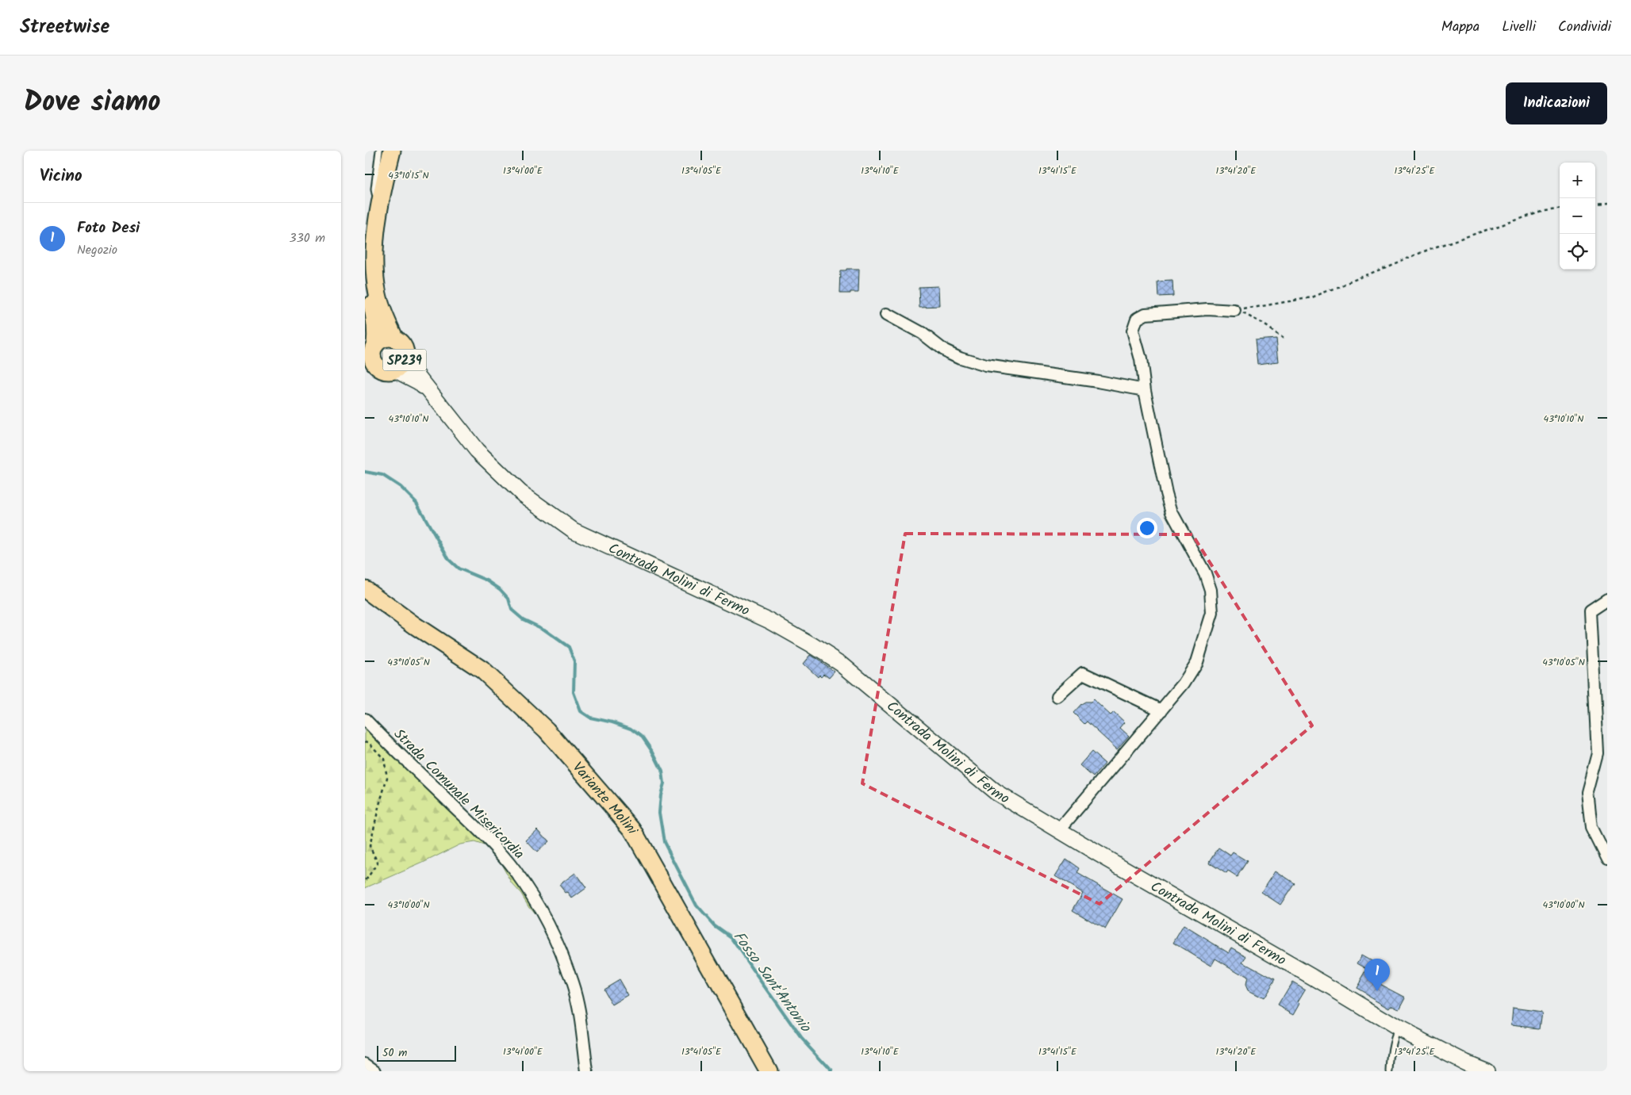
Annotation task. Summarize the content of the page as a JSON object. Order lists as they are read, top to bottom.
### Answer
{
  "streets": {
    "main road": ["SP239", "Contrada Molini di Fermo", "Variante Molini"],
    "street": ["Strada Comunale Misericordia"]
  },
  "crossings": [
    ["SP239", "Contrada Molini di Fermo"]
  ],
  "water": ["Fosso Sant'Antonio"],
  "scale_bar": "50 m",
  "page": {
    "header": "Streetwise",
    "nav": ["Mappa", "Livelli", "Condividi"],
    "title": "Dove siamo",
    "buttons": "Indicazioni",
    "heading": "Vicino",
    "map_buttons": ["+", "−"],
    "list": [
      {
        "mark": "1",
        "name": "Foto Desi",
        "note": "Negozio",
        "value": "330 m"
      }
    ],
    "pins": "1",
    "scale": "50 m"
  },
  "coordinates": [
    "13°41'00\"E",
    "13°41'05\"E",
    "13°41'10\"E",
    "13°41'15\"E",
    "13°41'20\"E",
    "13°41'25\"E",
    "43°10'15\"N",
    "43°10'10\"N",
    "43°10'05\"N",
    "43°10'00\"N"
  ]
}
